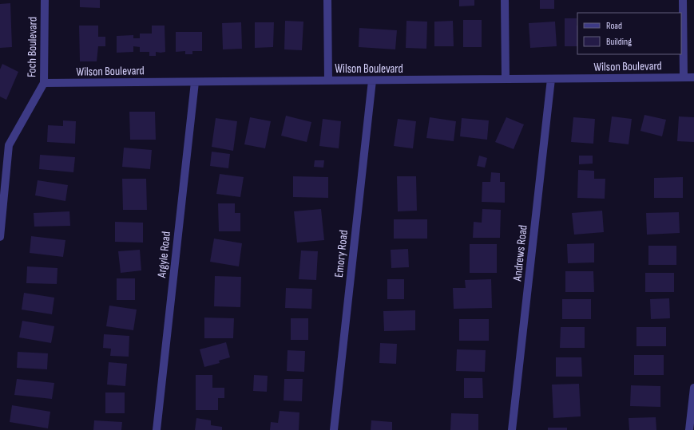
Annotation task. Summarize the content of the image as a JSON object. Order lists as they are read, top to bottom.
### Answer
{
  "streets": {
    "street": [
      "Foch Boulevard",
      "Wilson Boulevard",
      "Andrews Road",
      "Emory Road",
      "Argyle Road"
    ]
  },
  "crossings": [
    ["Foch Boulevard", "Wilson Boulevard"],
    ["Wilson Boulevard", "Andrews Road"],
    ["Wilson Boulevard", "Emory Road"],
    ["Wilson Boulevard", "Argyle Road"]
  ],
  "legend": ["Road", "Building"]
}
